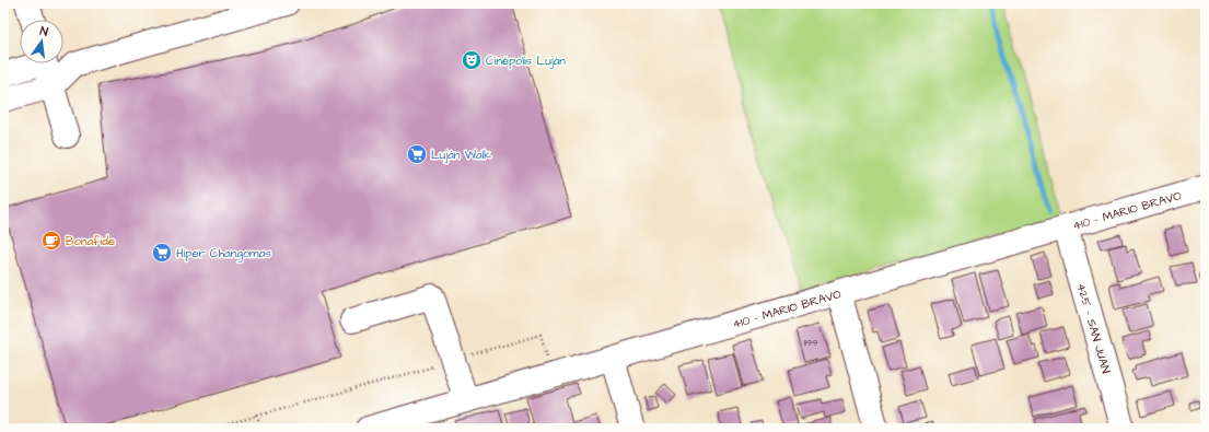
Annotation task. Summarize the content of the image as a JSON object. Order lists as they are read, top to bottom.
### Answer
{
  "streets": {
    "street": ["410 - MARIO BRAVO", "425 - SAN JUAN"]
  },
  "crossings": [
    ["410 - MARIO BRAVO", "425 - SAN JUAN"]
  ],
  "places": {
    "theatre": ["Cinépolis Luján"],
    "supermarket": ["Luján Walk", "Hiper Changomas"],
    "cafe": ["Bonafide"]
  },
  "house_numbers": ["1199"],
  "north": "top"
}
